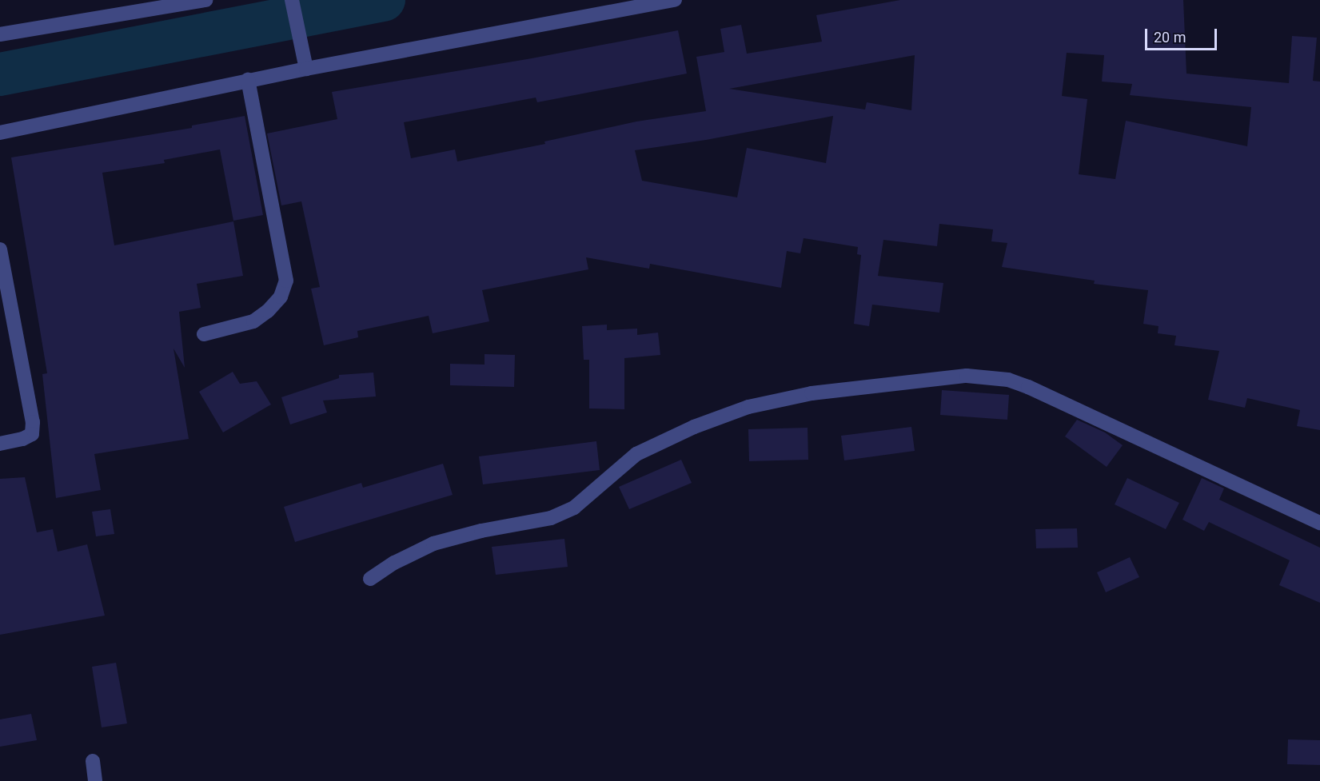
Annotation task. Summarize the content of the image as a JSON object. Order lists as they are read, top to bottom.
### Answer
{
  "scale_bar": "20 m"
}
